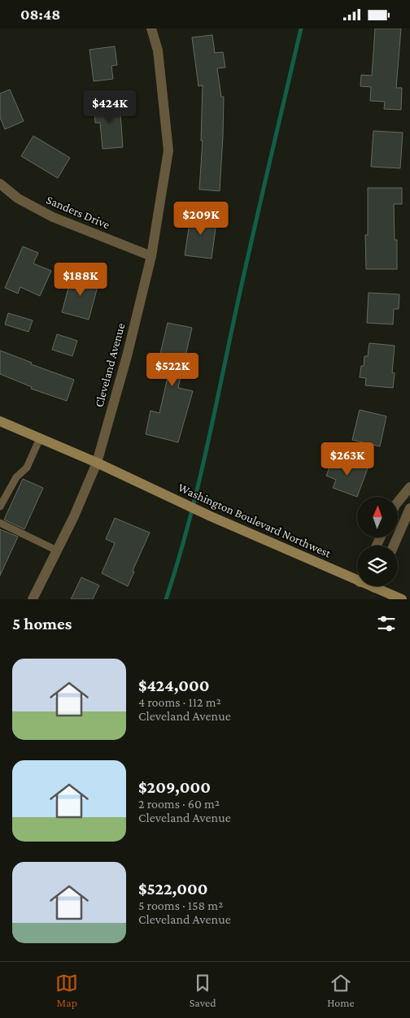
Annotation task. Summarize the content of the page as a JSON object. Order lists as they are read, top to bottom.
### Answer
{
  "streets": {
    "main road": ["Washington Boulevard Northwest"],
    "street": ["Sanders Drive", "Cleveland Avenue"]
  },
  "crossings": [
    ["Sanders Drive", "Cleveland Avenue"],
    ["Cleveland Avenue", "Washington Boulevard Northwest"]
  ],
  "north": "top",
  "page": {
    "status": "08:48",
    "price": [
      "$424K",
      "$209K",
      "$188K",
      "$522K",
      "$263K"
    ],
    "heading": "5 homes",
    "list": [
      {
        "name": "$424,000",
        "note": "4 rooms · 112 m² · Cleveland Avenue"
      },
      {
        "name": "$209,000",
        "note": "2 rooms · 60 m² · Cleveland Avenue"
      },
      {
        "name": "$522,000",
        "note": "5 rooms · 158 m² · Cleveland Avenue"
      }
    ],
    "tabs": ["Map", "Saved", "Home"]
  }
}
